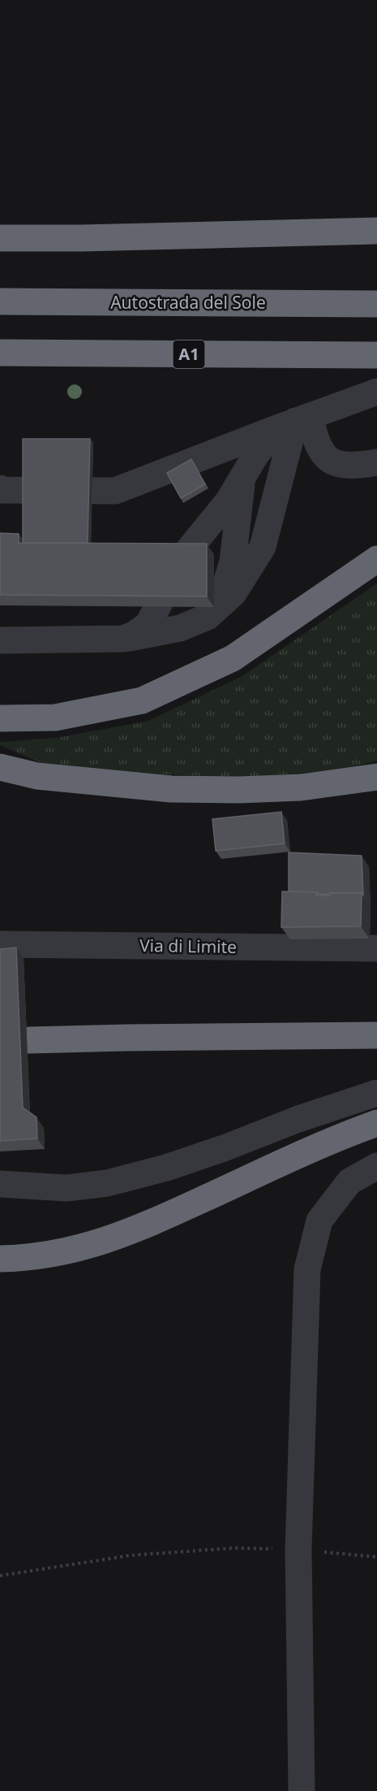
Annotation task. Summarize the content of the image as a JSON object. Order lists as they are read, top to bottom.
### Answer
{
  "streets": {
    "highway": ["Autostrada del Sole", "A1"],
    "street": ["Via di Limite"]
  }
}
